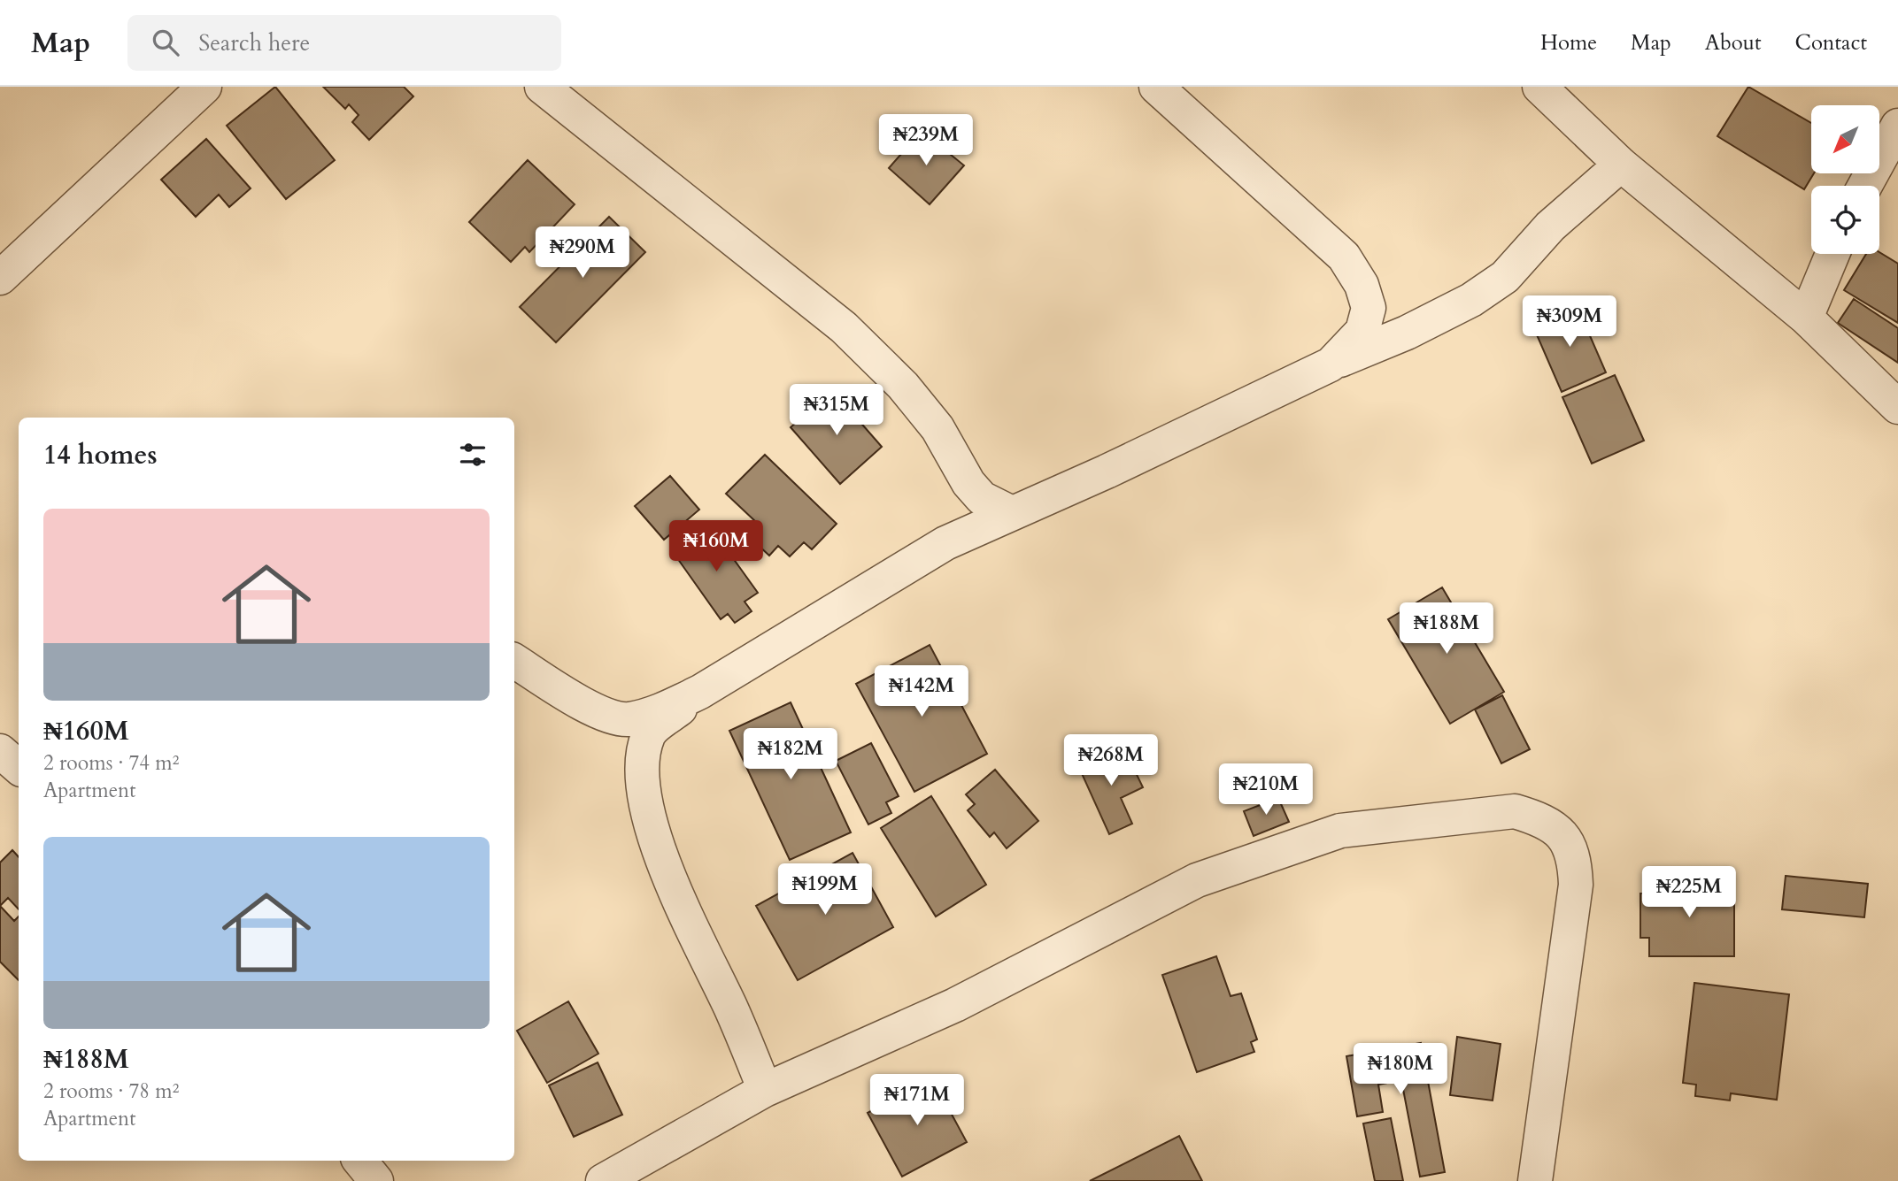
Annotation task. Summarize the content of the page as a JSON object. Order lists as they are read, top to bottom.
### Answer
{
  "north": "bottom left",
  "page": {
    "header": "Map",
    "search": "Search here",
    "nav": [
      "Home",
      "Map",
      "About",
      "Contact"
    ],
    "price": [
      "₦239M",
      "₦290M",
      "₦309M",
      "₦315M",
      "₦160M",
      "₦188M",
      "₦142M",
      "₦182M",
      "₦268M",
      "₦210M",
      "₦199M",
      "₦225M",
      "₦180M",
      "₦171M"
    ],
    "heading": "14 homes",
    "list": [
      {
        "name": "₦160M",
        "note": "2 rooms · 74 m² · Apartment"
      },
      {
        "name": "₦188M",
        "note": "2 rooms · 78 m² · Apartment"
      }
    ]
  }
}
